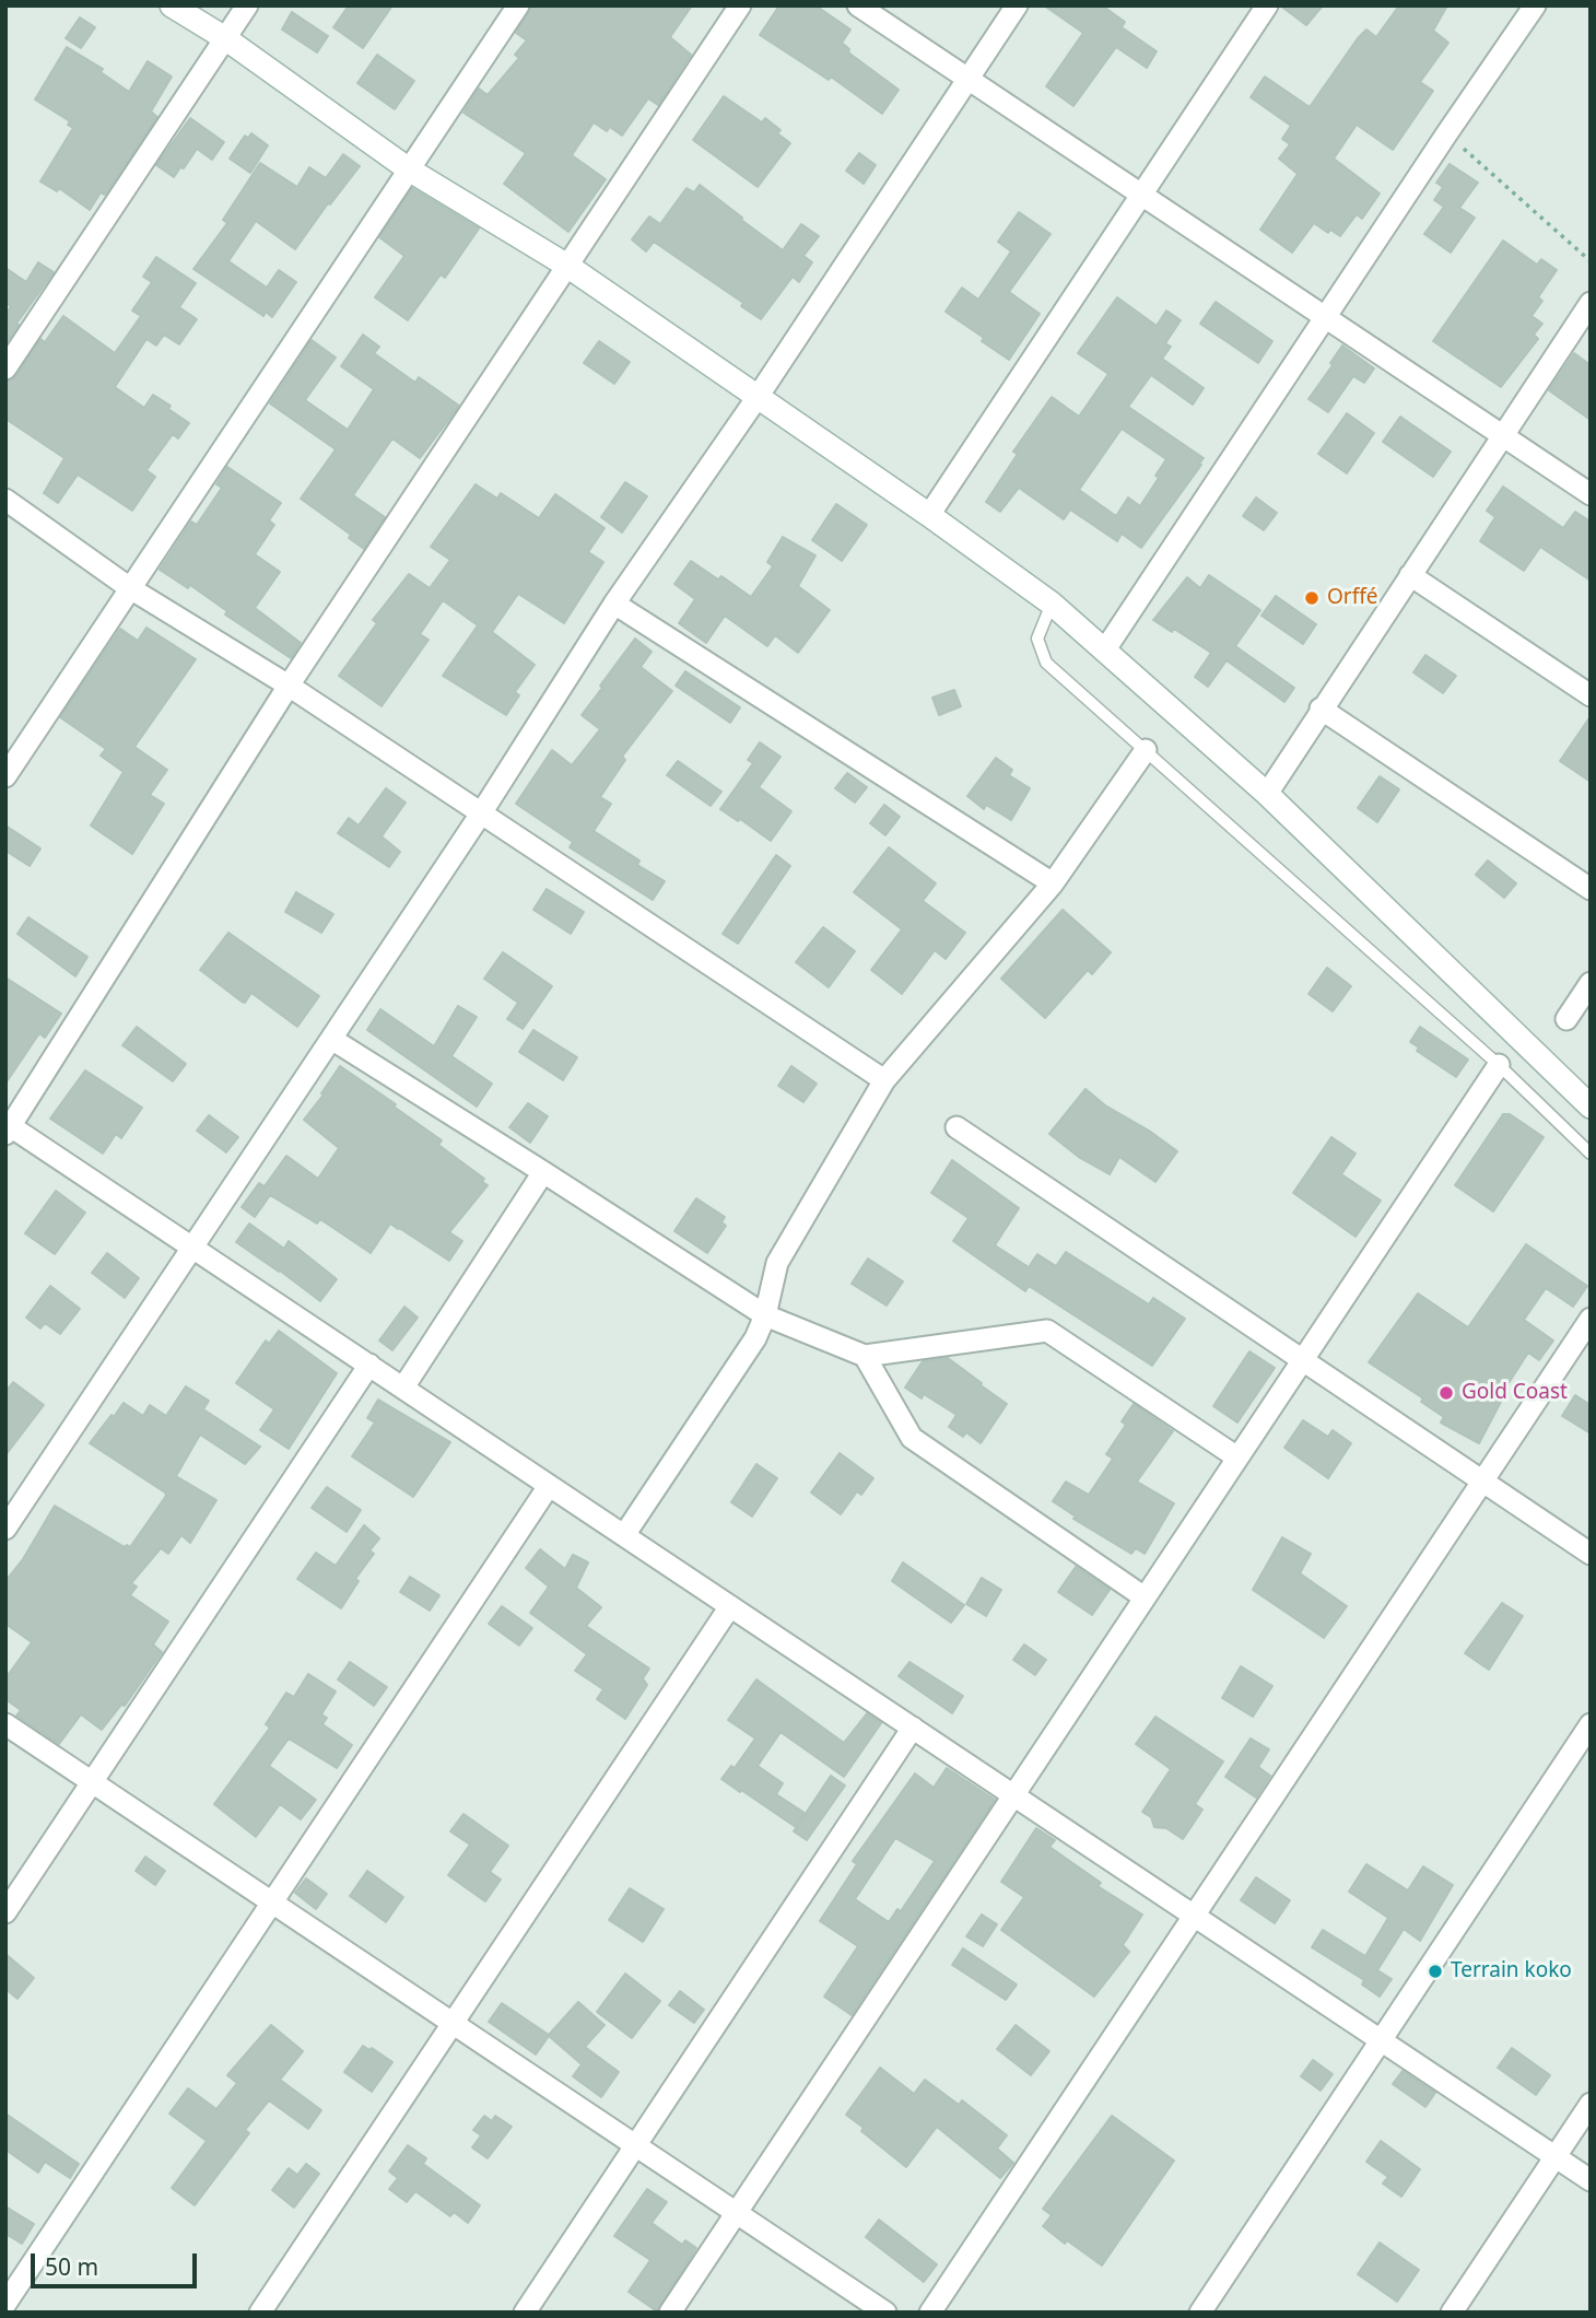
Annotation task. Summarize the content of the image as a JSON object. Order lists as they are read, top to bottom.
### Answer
{
  "places": ["Orffé", "Gold Coast", "Terrain koko"],
  "scale_bar": "50 m"
}
